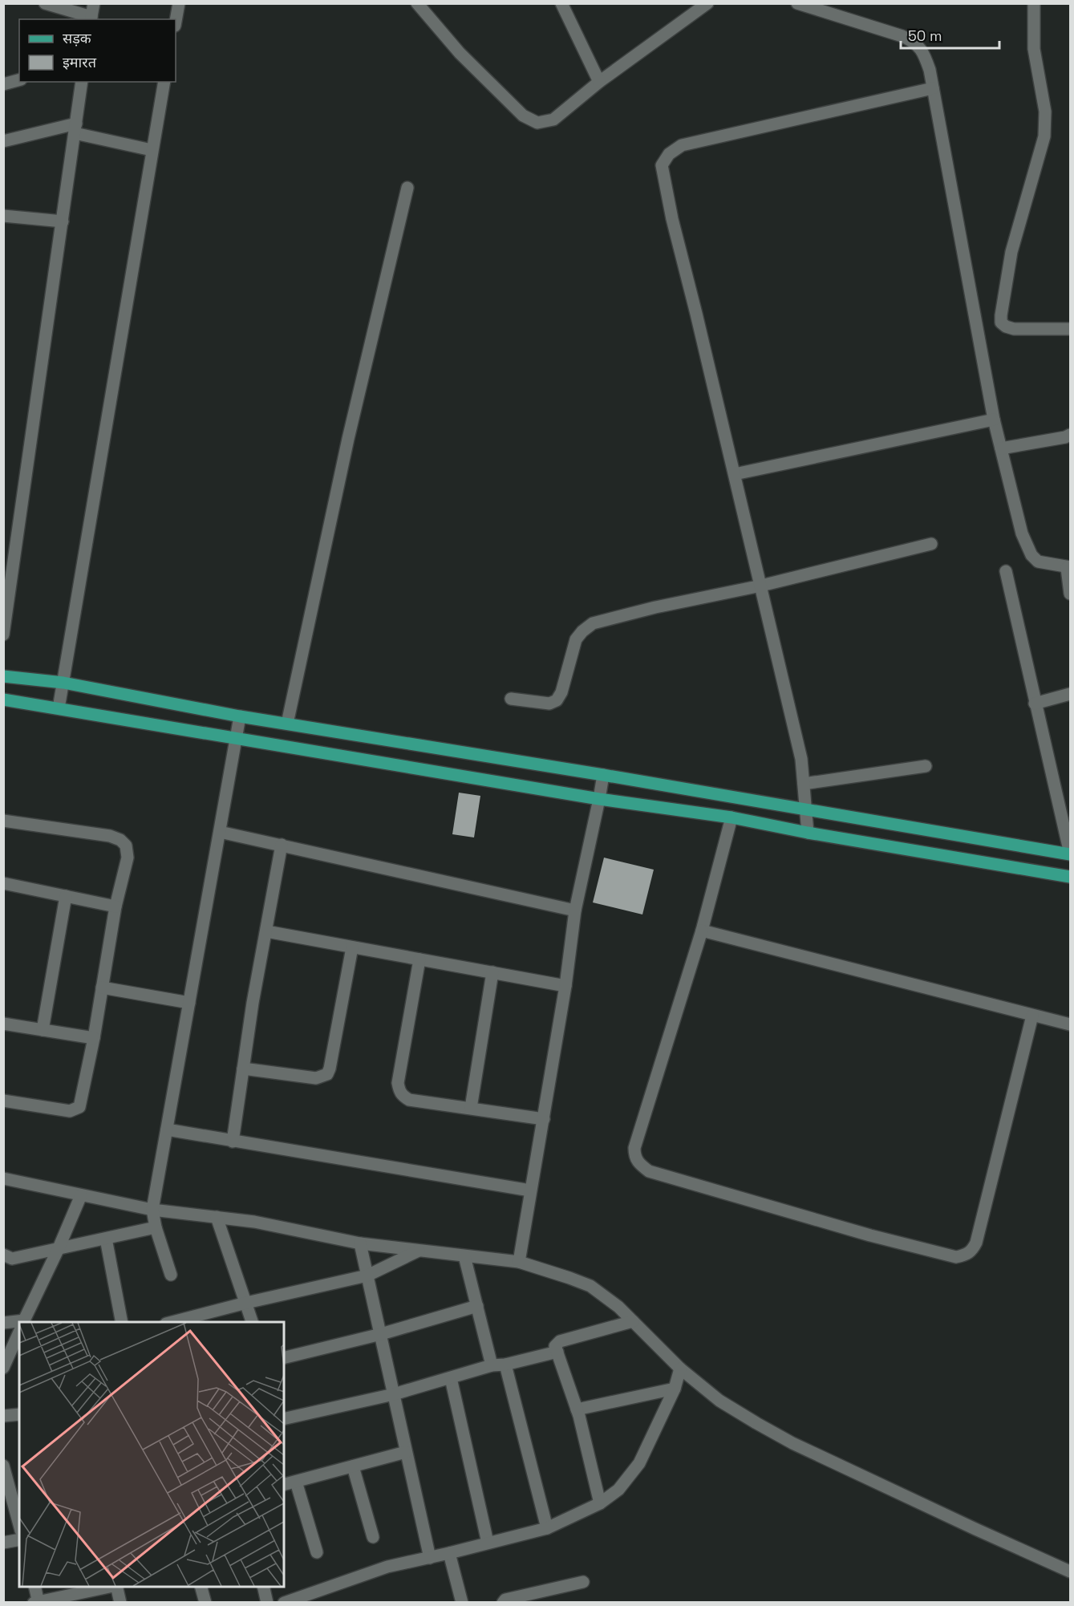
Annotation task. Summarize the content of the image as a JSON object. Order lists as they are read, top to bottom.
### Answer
{
  "legend": ["सड़क", "इमारत"],
  "scale_bar": "50 m"
}
